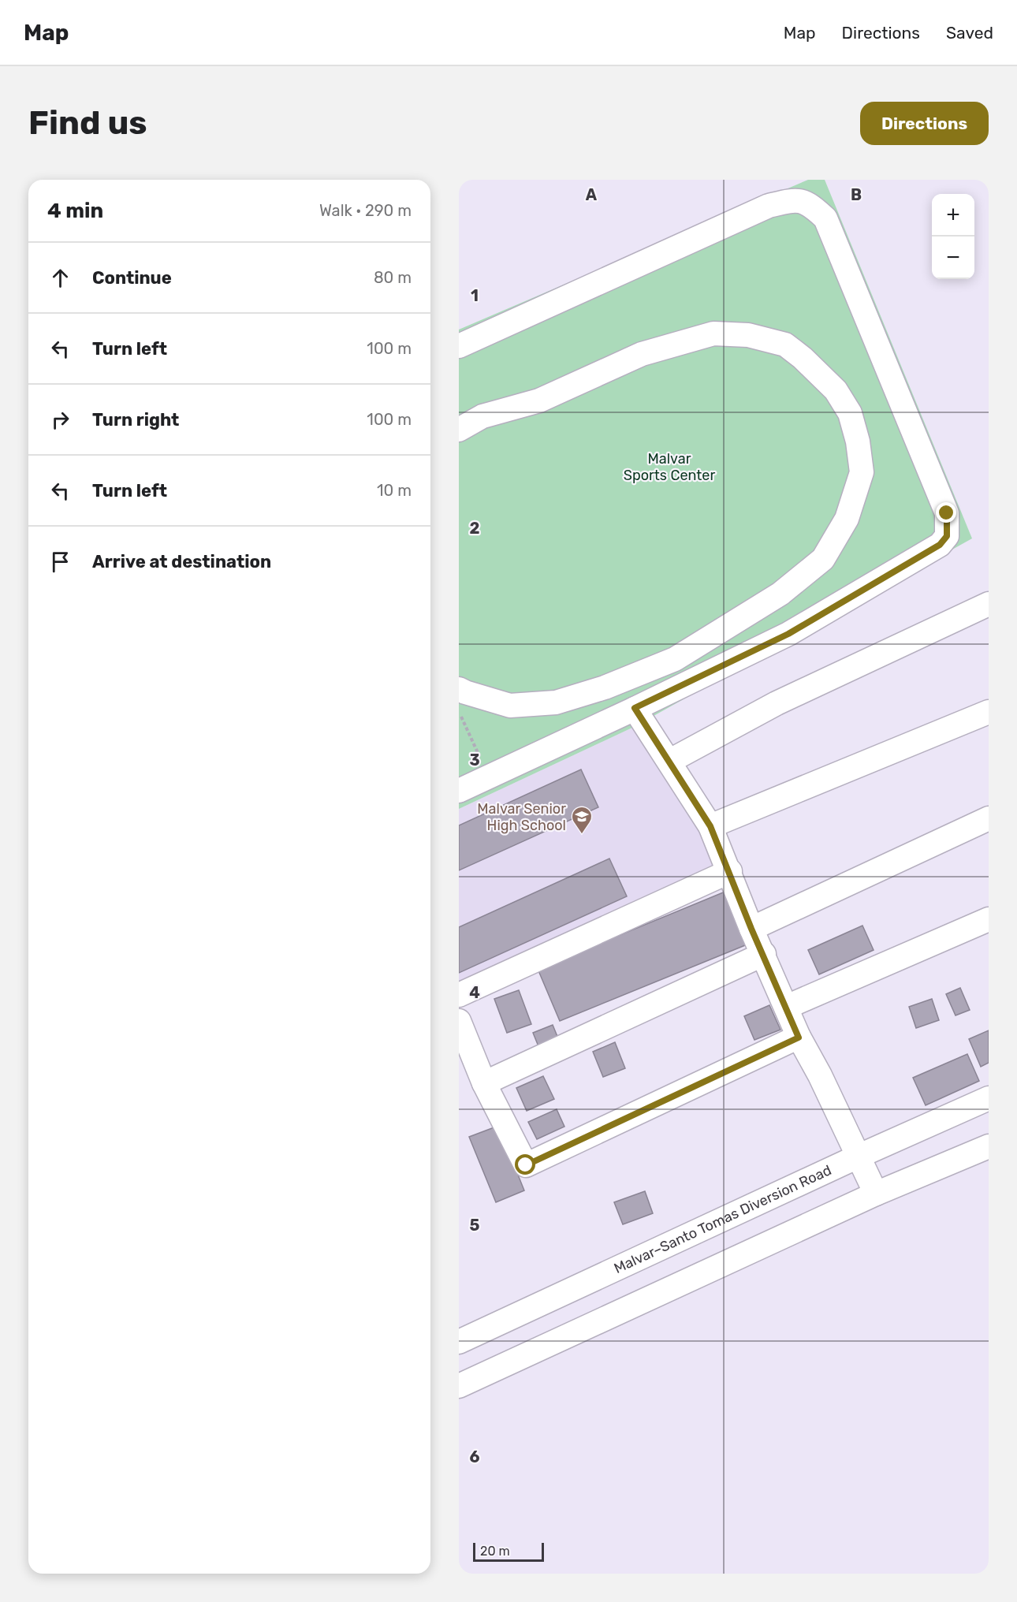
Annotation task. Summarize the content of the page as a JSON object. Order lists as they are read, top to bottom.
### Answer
{
  "streets": {
    "street": ["Malvar–Santo Tomas Diversion Road"]
  },
  "parks": ["Malvar Sports Center"],
  "places": {
    "school or university": ["Malvar Senior High School"]
  },
  "scale_bar": "20 m",
  "page": {
    "header": "Map",
    "nav": ["Map", "Directions", "Saved"],
    "buttons": "Directions",
    "title": "Find us",
    "heading": ["4 min", "Walk · 290 m"],
    "map_buttons": ["+", "−"],
    "list": [
      ["Continue", "80 m"],
      ["Turn left", "100 m"],
      ["Turn right", "100 m"],
      ["Turn left", "10 m"],
      "Arrive at destination"
    ],
    "scale": "20 m"
  },
  "grid": {
    "columns": ["A", "B"],
    "rows": [
      "1",
      "2",
      "3",
      "4",
      "5",
      "6"
    ]
  }
}
